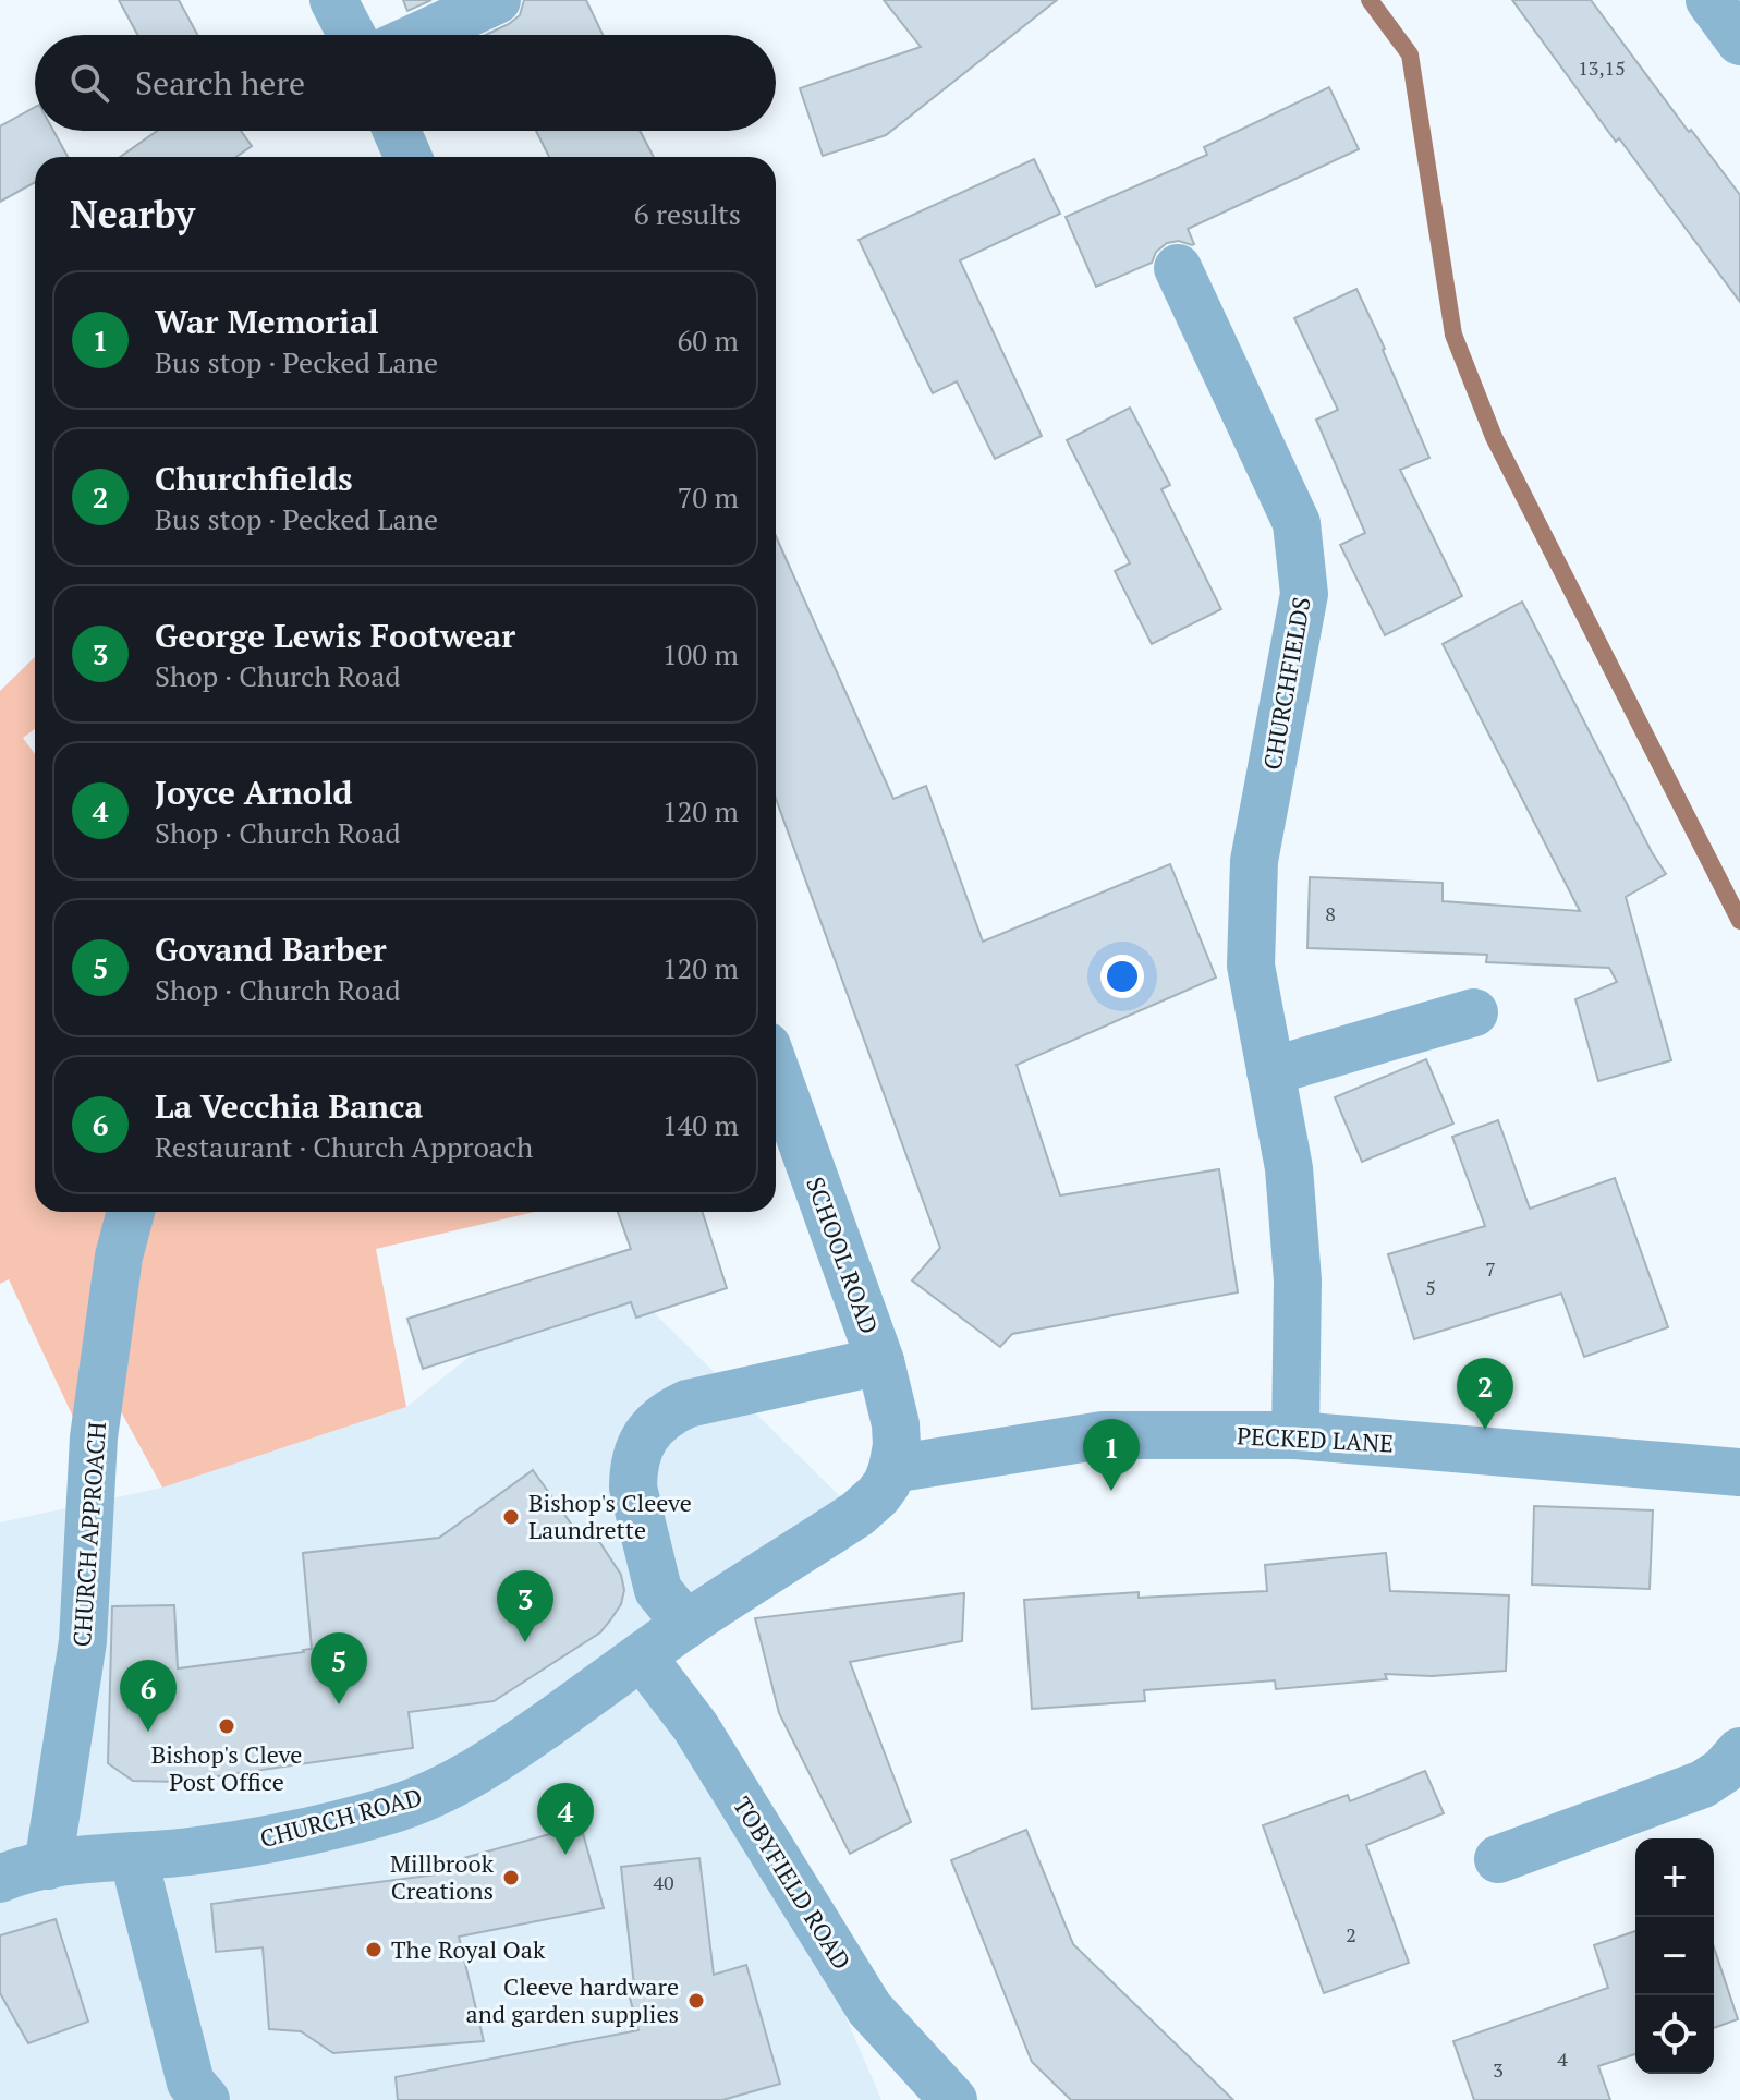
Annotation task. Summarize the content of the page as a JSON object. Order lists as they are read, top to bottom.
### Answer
{
  "streets": {
    "street": [
      "CHURCHFIELDS",
      "SCHOOL ROAD",
      "PECKED LANE",
      "CHURCH APPROACH",
      "CHURCH ROAD",
      "TOBYFIELD ROAD"
    ]
  },
  "crossings": [
    ["CHURCHFIELDS", "PECKED LANE"],
    ["SCHOOL ROAD", "PECKED LANE"],
    ["SCHOOL ROAD", "CHURCH ROAD"],
    ["PECKED LANE", "CHURCH ROAD"],
    ["CHURCH APPROACH", "CHURCH ROAD"],
    ["CHURCH ROAD", "TOBYFIELD ROAD"]
  ],
  "places": [
    "Bishop's Cleeve Laundrette",
    "Bishop's Cleve Post Office",
    "Millbrook Creations",
    "The Royal Oak",
    "Cleeve hardware and garden supplies"
  ],
  "house_numbers": [
    "13,15",
    "8",
    "7",
    "5",
    "40",
    "2",
    "4",
    "3"
  ],
  "page": {
    "search": "Search here",
    "heading": ["Nearby", "6 results"],
    "list": [
      {
        "mark": "1",
        "name": "War Memorial",
        "note": "Bus stop · Pecked Lane",
        "value": "60 m"
      },
      {
        "mark": "2",
        "name": "Churchfields",
        "note": "Bus stop · Pecked Lane",
        "value": "70 m"
      },
      {
        "mark": "3",
        "name": "George Lewis Footwear",
        "note": "Shop · Church Road",
        "value": "100 m"
      },
      {
        "mark": "4",
        "name": "Joyce Arnold",
        "note": "Shop · Church Road",
        "value": "120 m"
      },
      {
        "mark": "5",
        "name": "Govand Barber",
        "note": "Shop · Church Road",
        "value": "120 m"
      },
      {
        "mark": "6",
        "name": "La Vecchia Banca",
        "note": "Restaurant · Church Approach",
        "value": "140 m"
      }
    ],
    "pins": [
      "2",
      "1",
      "3",
      "5",
      "6",
      "4"
    ],
    "map_buttons": ["+", "−"]
  }
}
